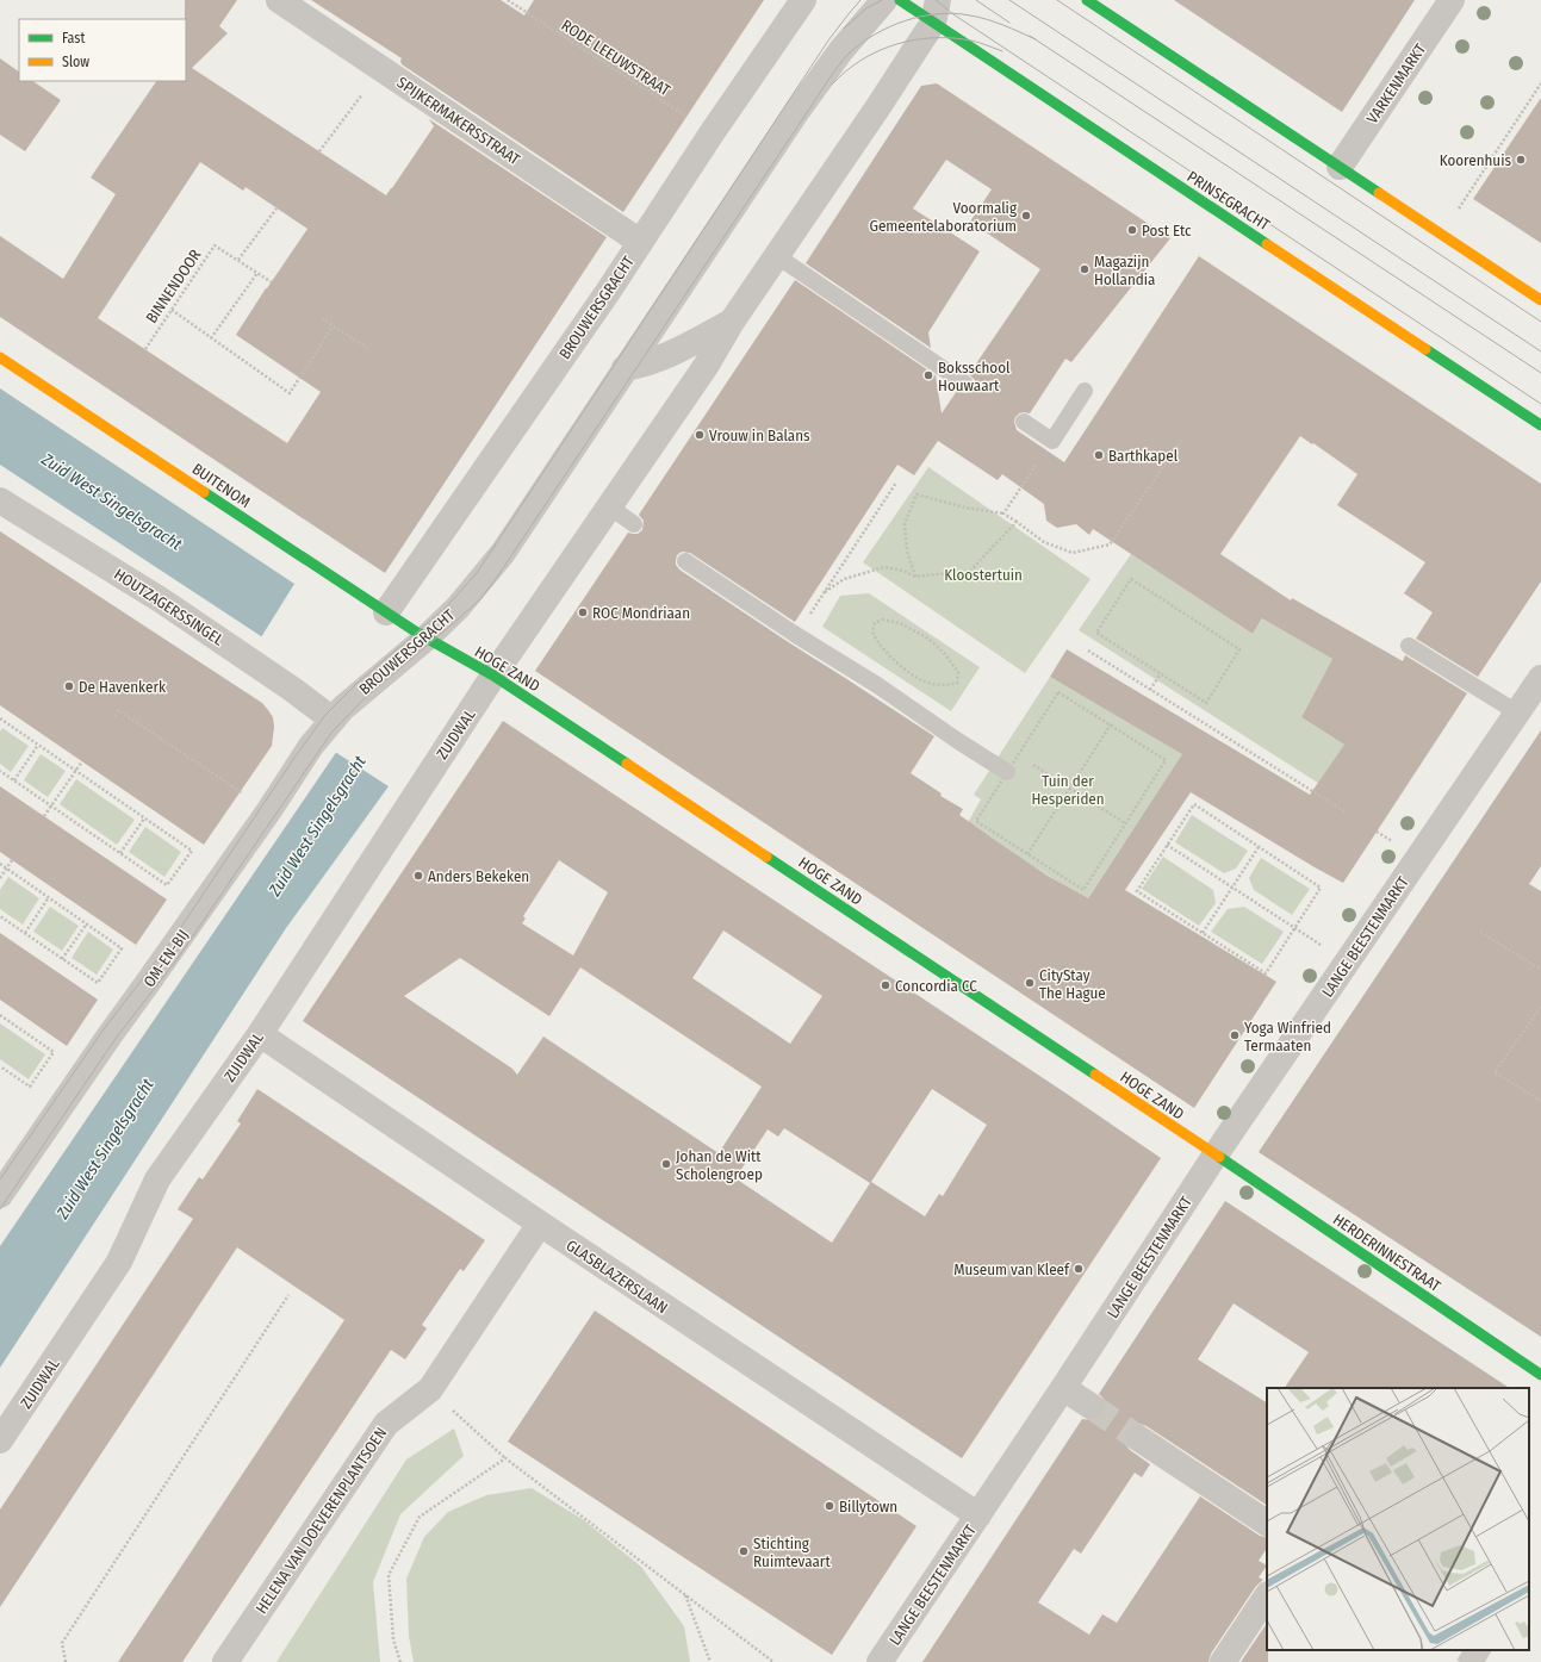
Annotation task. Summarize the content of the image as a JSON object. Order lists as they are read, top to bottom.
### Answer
{
  "streets": {
    "street": [
      "VARKENMARKT",
      "SPIJKERMAKERSSTRAAT",
      "PRINSEGRACHT",
      "BROUWERSGRACHT",
      "BUITENOM",
      "HOUTZAGERSSINGEL",
      "HOGE ZAND",
      "ZUIDWAL",
      "LANGE BEESTENMARKT",
      "OM-EN-BIJ",
      "HERDERINNESTRAAT",
      "GLASBLAZERSLAAN",
      "HELENA VAN DOEVERENPLANTSOEN"
    ],
    "path": ["RODE LEEUWSTRAAT", "BINNENDOOR"]
  },
  "crossings": [
    ["RODE LEEUWSTRAAT", "BROUWERSGRACHT"],
    ["SPIJKERMAKERSSTRAAT", "BROUWERSGRACHT"],
    ["BROUWERSGRACHT", "BUITENOM"],
    ["BROUWERSGRACHT", "HOUTZAGERSSINGEL"],
    ["BROUWERSGRACHT", "HOGE ZAND"],
    ["BROUWERSGRACHT", "OM-EN-BIJ"],
    ["BUITENOM", "HOGE ZAND"],
    ["HOUTZAGERSSINGEL", "OM-EN-BIJ"],
    ["HOGE ZAND", "ZUIDWAL"],
    ["HOGE ZAND", "LANGE BEESTENMARKT"],
    ["HOGE ZAND", "HERDERINNESTRAAT"],
    ["ZUIDWAL", "GLASBLAZERSLAAN"],
    ["LANGE BEESTENMARKT", "HERDERINNESTRAAT"],
    ["LANGE BEESTENMARKT", "GLASBLAZERSLAAN"],
    ["GLASBLAZERSLAAN", "HELENA VAN DOEVERENPLANTSOEN"]
  ],
  "water": ["Zuid West Singelsgracht"],
  "parks": ["Kloostertuin", "Tuin der Hesperiden"],
  "places": [
    "Koorenhuis",
    "Voormalig Gemeentelaboratorium",
    "Post Etc",
    "Magazijn Hollandia",
    "Boksschool Houwaart",
    "Vrouw in Balans",
    "Barthkapel",
    "ROC Mondriaan",
    "De Havenkerk",
    "Anders Bekeken",
    "CityStay The Hague",
    "Concordia CC",
    "Yoga Winfried Termaaten",
    "Johan de Witt Scholengroep",
    "Museum van Kleef",
    "Billytown",
    "Stichting Ruimtevaart"
  ],
  "legend": ["Fast", "Slow"]
}
